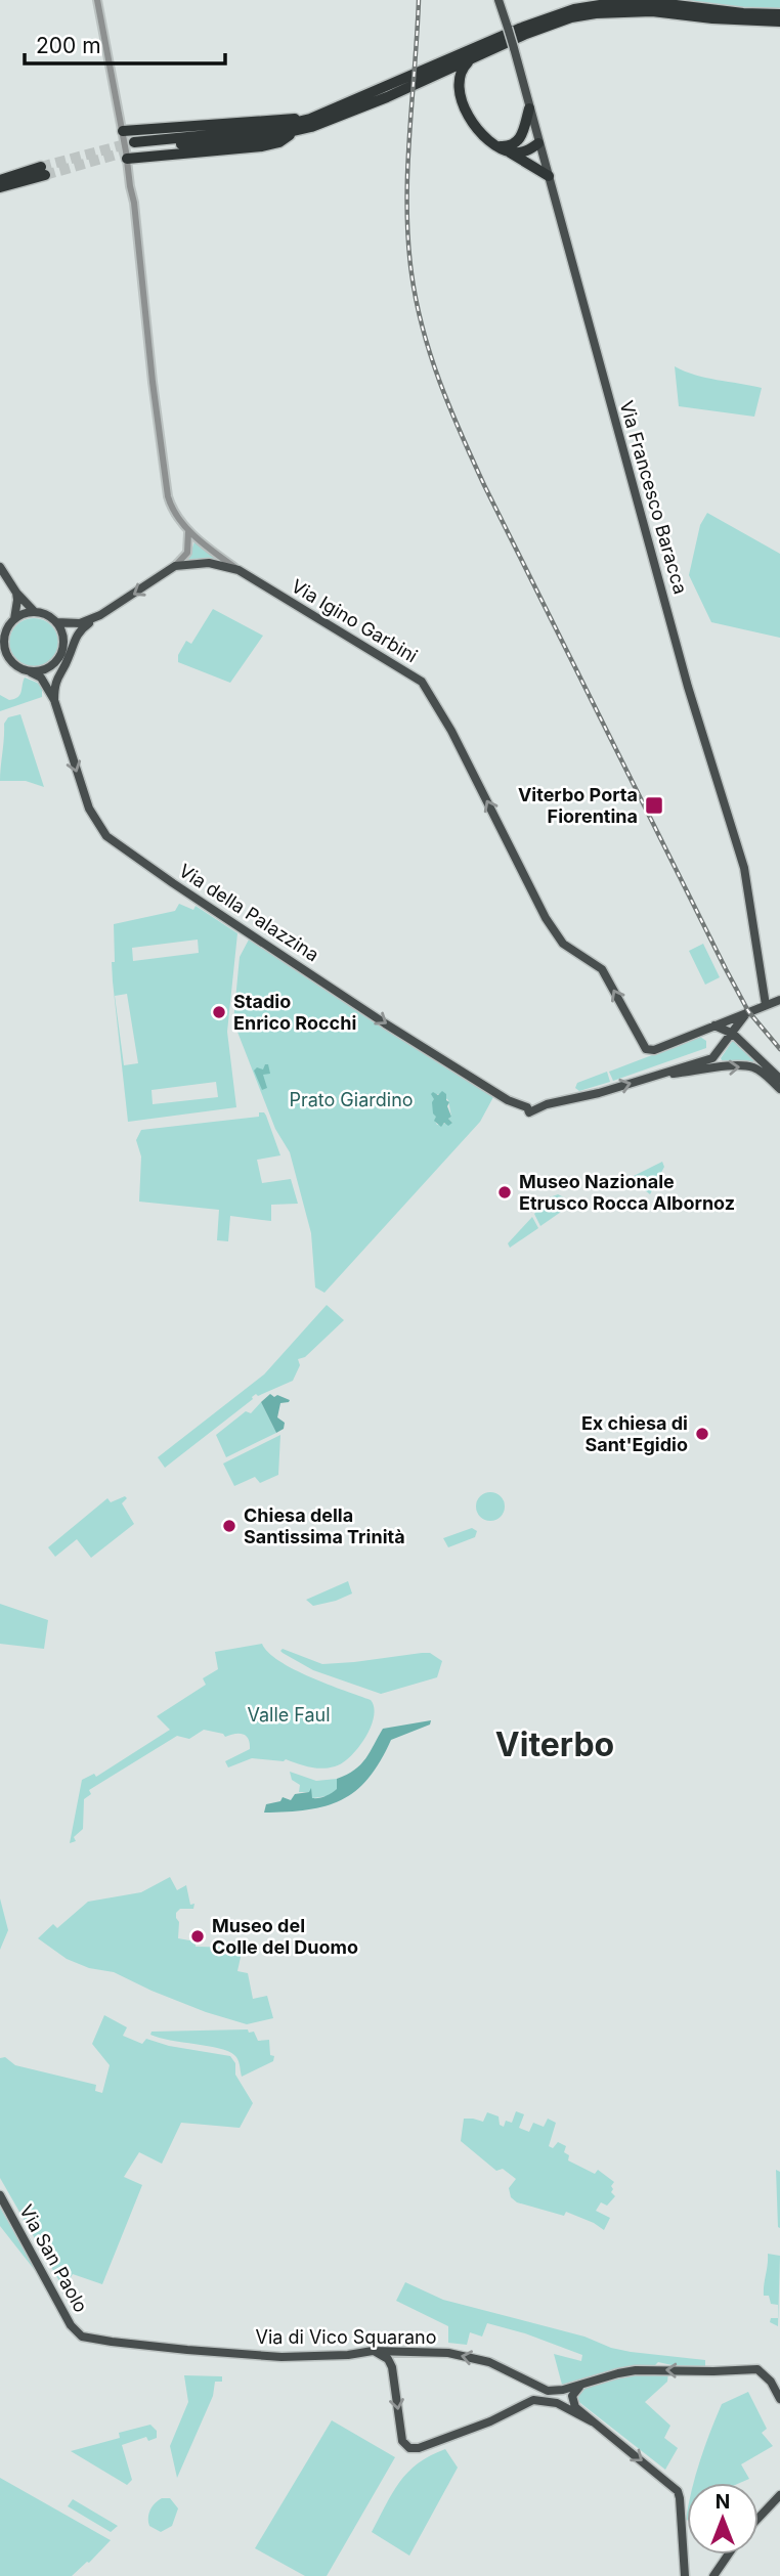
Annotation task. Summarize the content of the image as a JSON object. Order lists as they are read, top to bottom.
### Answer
{
  "streets": {
    "main road": [
      "Via Francesco Baracca",
      "Via Igino Garbini",
      "Via della Palazzina",
      "Via San Paolo",
      "Via di Vico Squarano"
    ]
  },
  "crossings": [
    ["Via San Paolo", "Via di Vico Squarano"]
  ],
  "one_way": ["Via Igino Garbini", "Via della Palazzina", "Via di Vico Squarano"],
  "districts": ["Viterbo"],
  "parks": ["Prato Giardino", "Valle Faul"],
  "places": {
    "transit": ["Viterbo Porta Fiorentina"],
    "other": [
      "Stadio Enrico Rocchi",
      "Museo Nazionale Etrusco Rocca Albornoz",
      "Ex chiesa di Sant'Egidio",
      "Chiesa della Santissima Trinità",
      "Museo del Colle del Duomo"
    ]
  },
  "scale_bar": "200 m",
  "north": "top"
}
